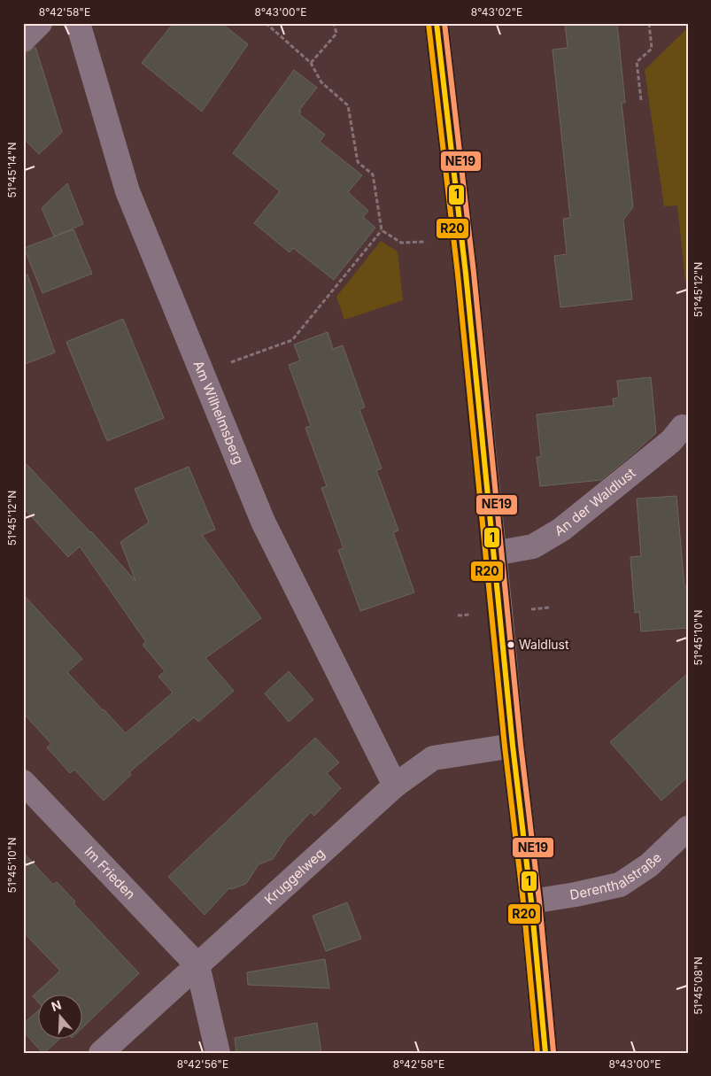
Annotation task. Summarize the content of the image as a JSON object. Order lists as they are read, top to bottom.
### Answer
{
  "streets": {
    "street": [
      "Am Wilhelmsberg",
      "An der Waldlust",
      "Derenthalstraße",
      "Im Frieden",
      "Kruggelweg"
    ]
  },
  "crossings": [
    ["Am Wilhelmsberg", "Kruggelweg"],
    ["Im Frieden", "Kruggelweg"]
  ],
  "places": ["Waldlust"],
  "lines": ["transit line 1", "transit line NE19", "transit line R20"],
  "north": "top",
  "coordinates": [
    "8°42'58\"E",
    "8°43'00\"E",
    "8°43'02\"E",
    "51°45'14\"N",
    "51°45'12\"N",
    "51°45'10\"N",
    "51°45'08\"N",
    "8°42'56\"E"
  ]
}
